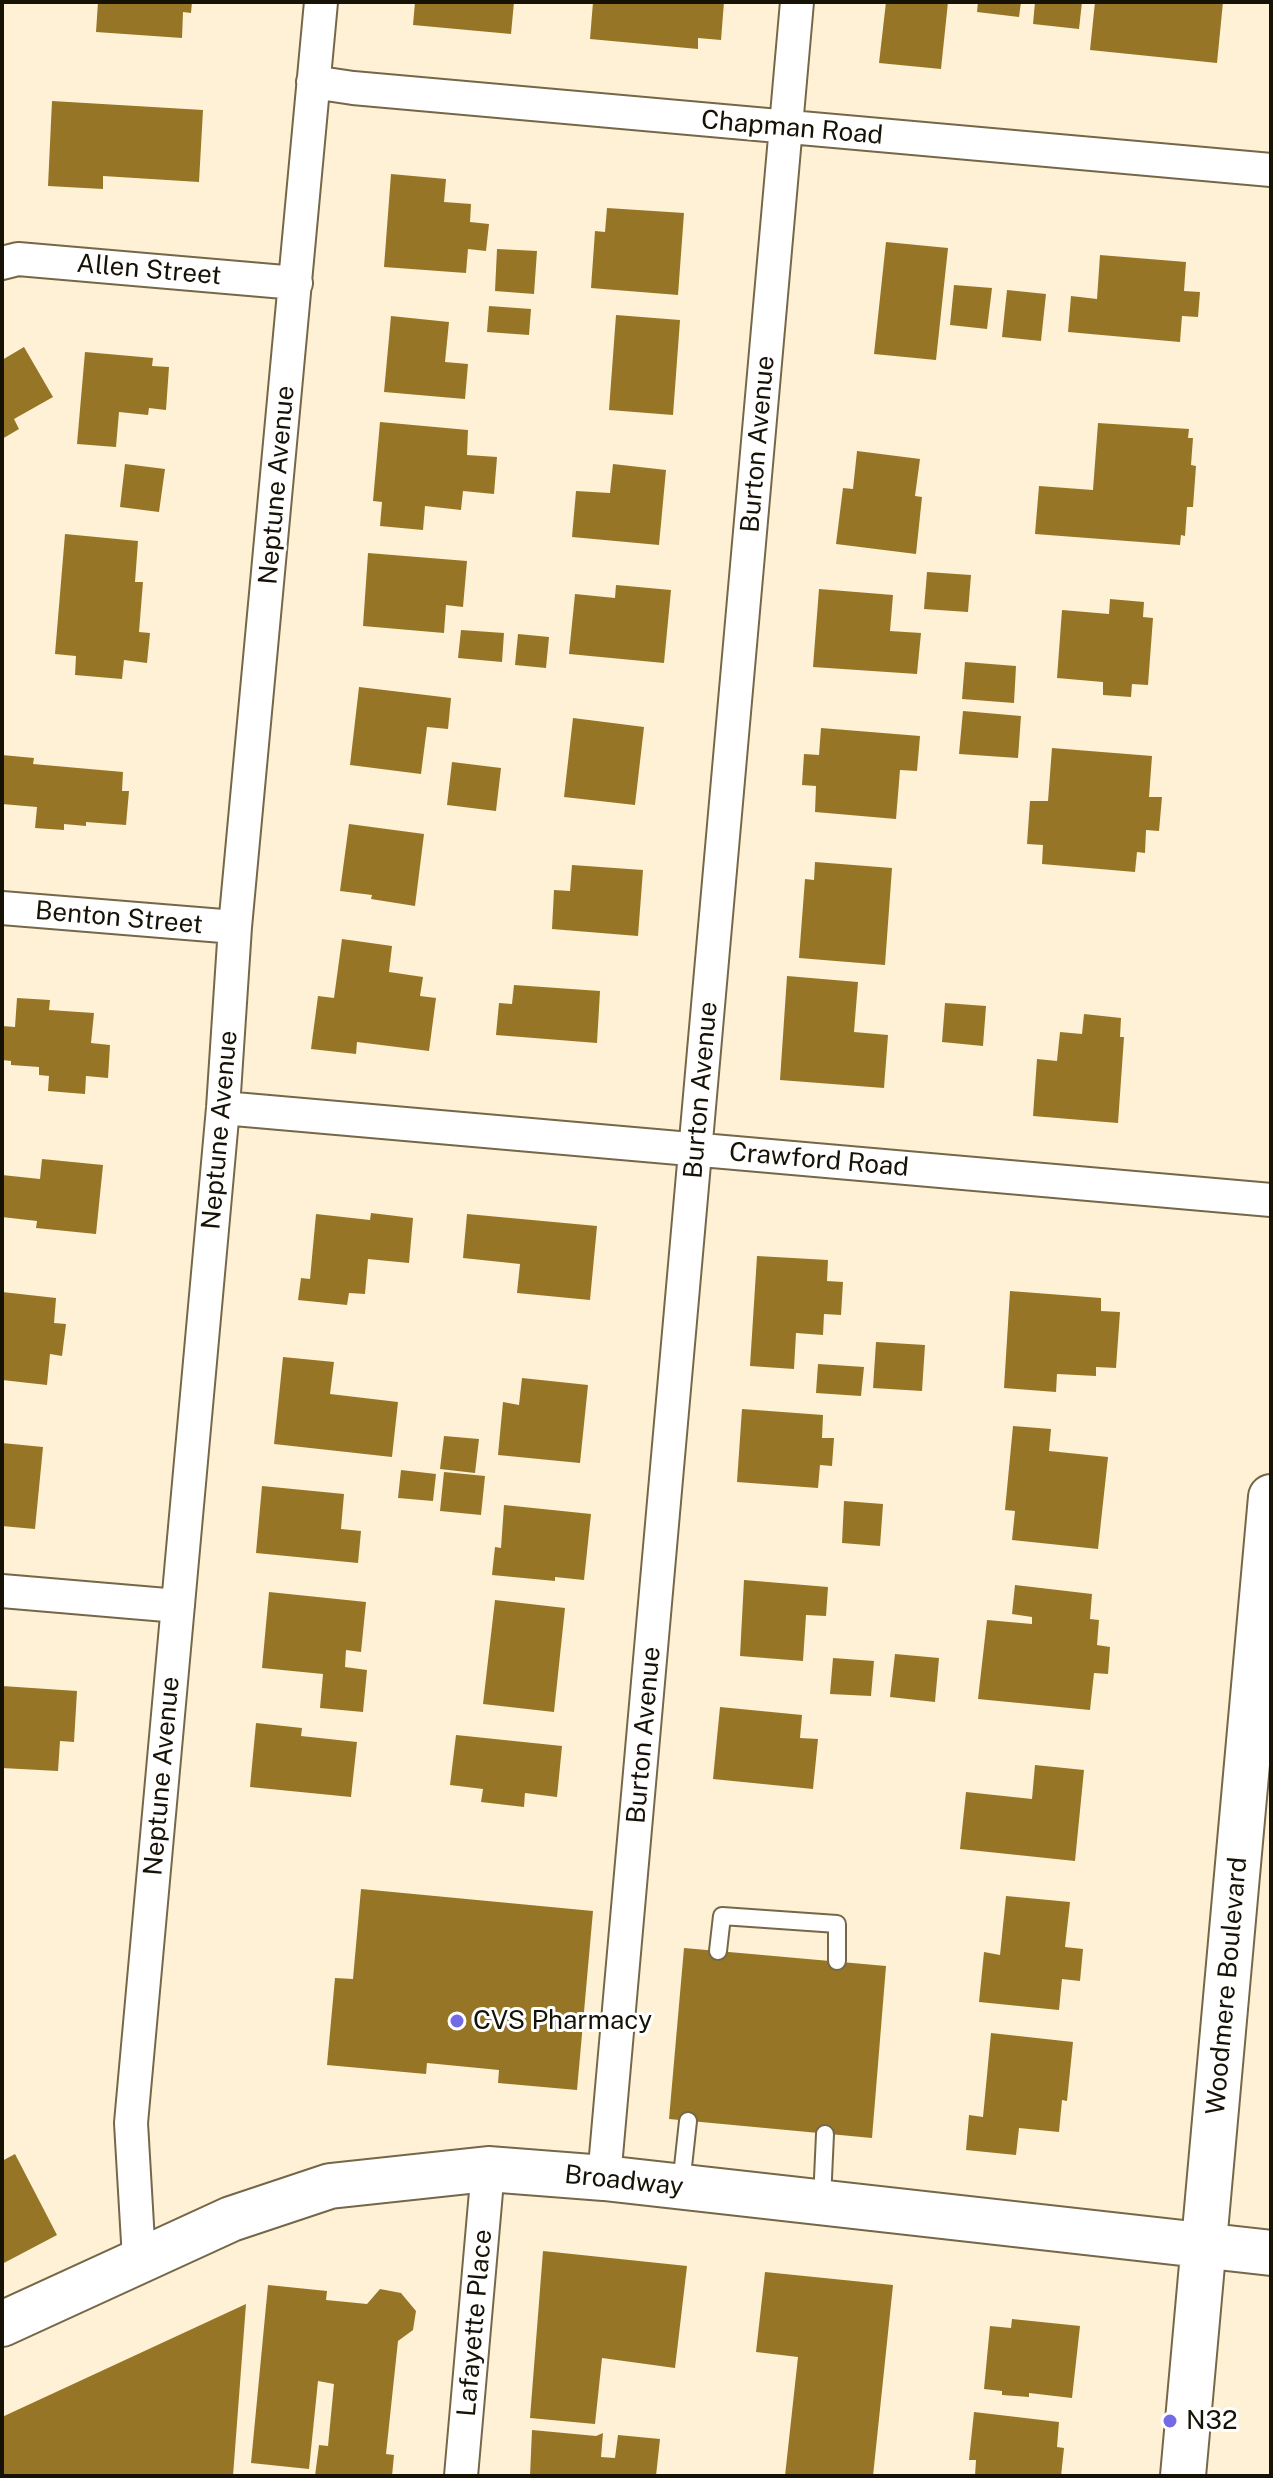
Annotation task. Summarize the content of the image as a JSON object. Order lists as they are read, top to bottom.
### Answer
{
  "streets": {
    "main road": ["Woodmere Boulevard", "Broadway"],
    "street": [
      "Chapman Road",
      "Allen Street",
      "Burton Avenue",
      "Neptune Avenue",
      "Benton Street",
      "Crawford Road",
      "Lafayette Place"
    ]
  },
  "crossings": [
    ["Chapman Road", "Burton Avenue"],
    ["Chapman Road", "Neptune Avenue"],
    ["Allen Street", "Neptune Avenue"],
    ["Burton Avenue", "Crawford Road"],
    ["Burton Avenue", "Broadway"],
    ["Neptune Avenue", "Benton Street"],
    ["Neptune Avenue", "Crawford Road"],
    ["Neptune Avenue", "Broadway"],
    ["Woodmere Boulevard", "Broadway"],
    ["Broadway", "Lafayette Place"]
  ],
  "places": ["CVS Pharmacy", "N32"]
}
